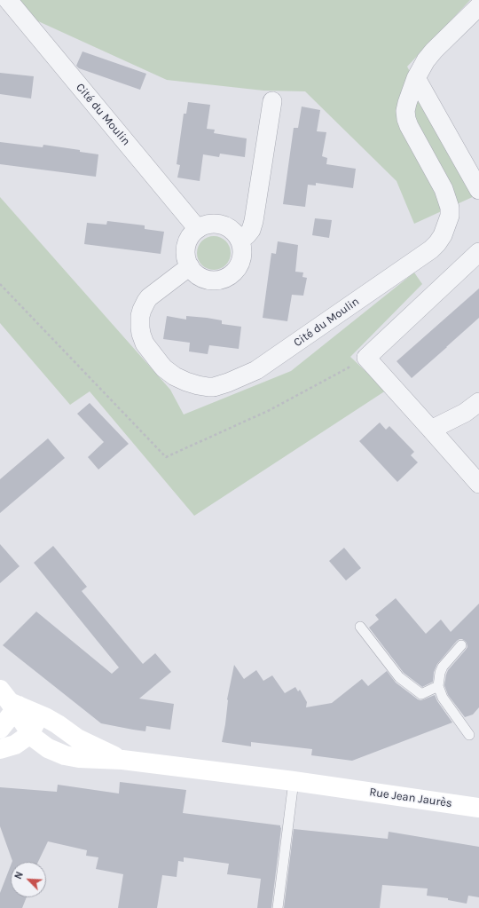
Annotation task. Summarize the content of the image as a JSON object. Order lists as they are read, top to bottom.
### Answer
{
  "streets": {
    "street": ["Cité du Moulin", "Rue Jean Jaurès"]
  },
  "north": "top left"
}
